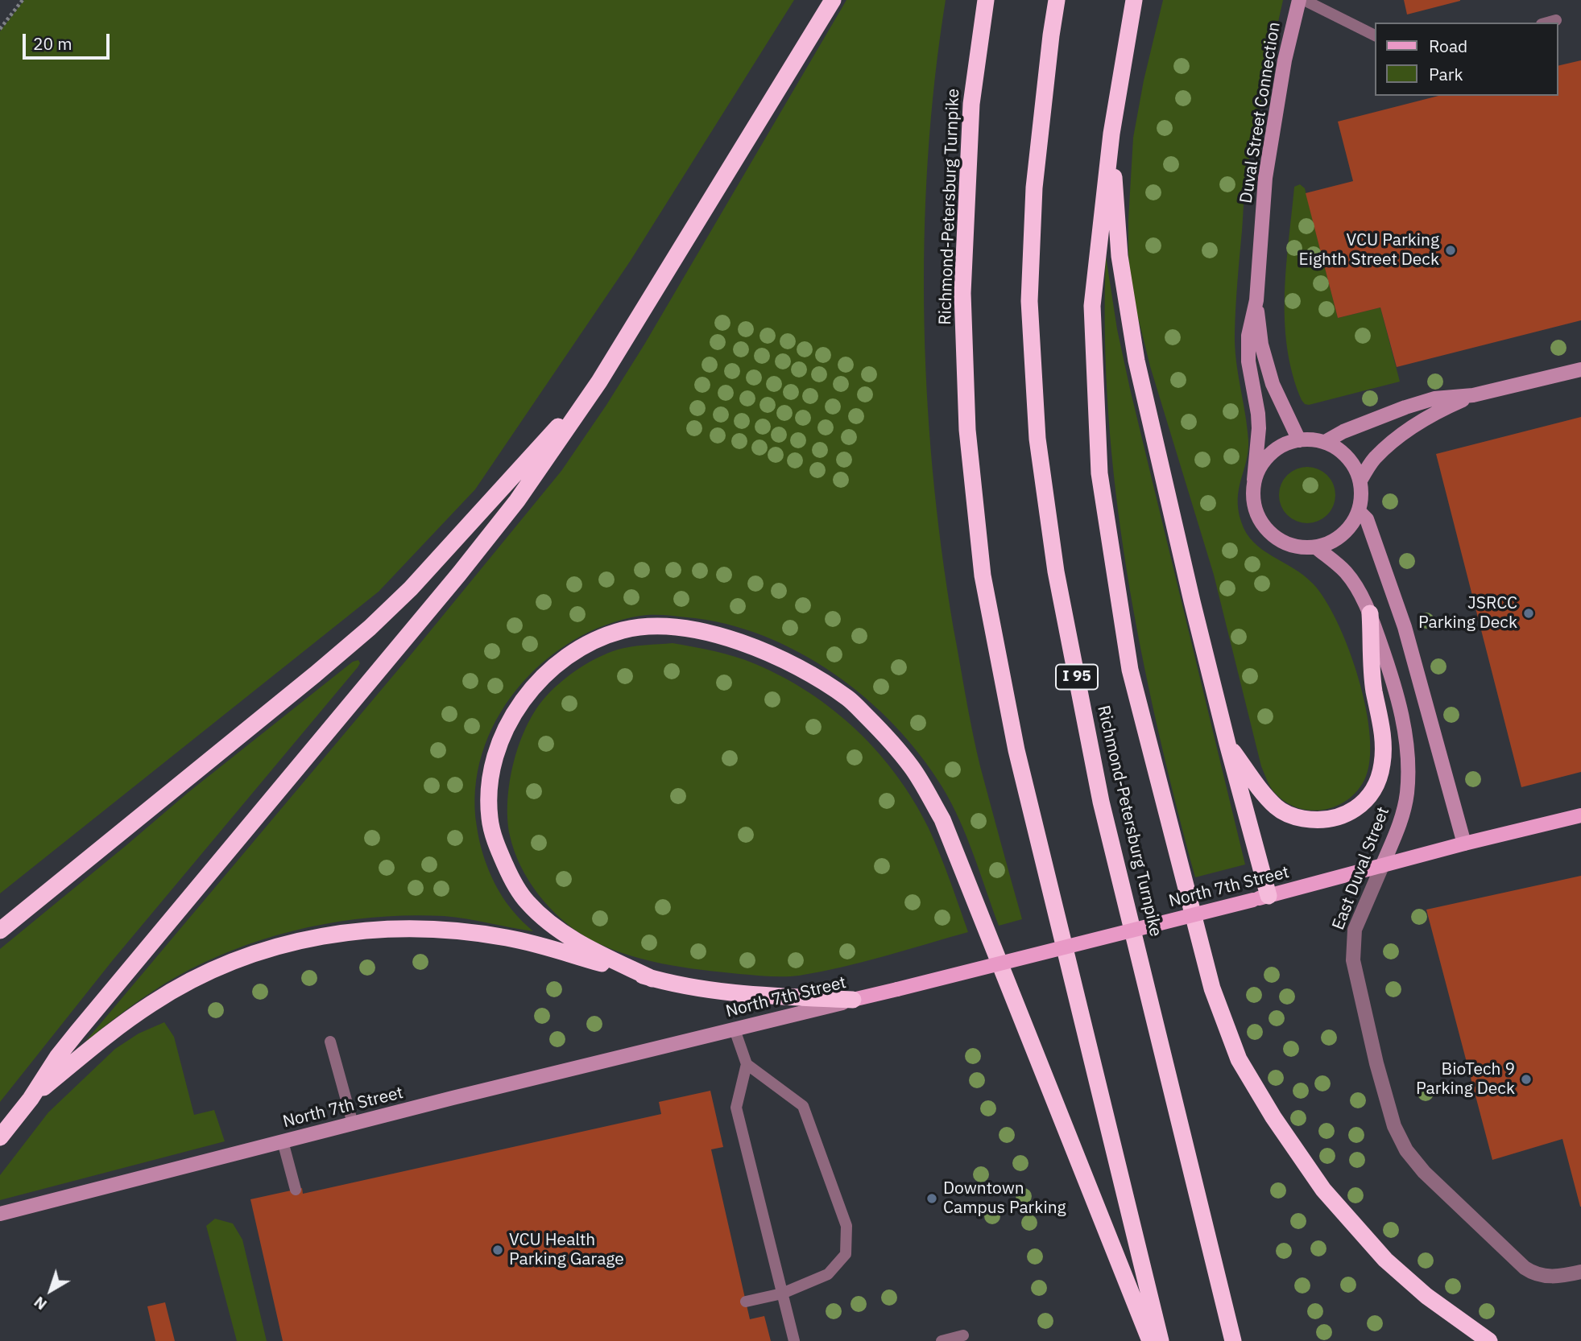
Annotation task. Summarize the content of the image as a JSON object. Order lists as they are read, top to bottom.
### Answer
{
  "streets": {
    "highway": ["Richmond-Petersburg Turnpike", "I 95"],
    "main road": ["North 7th Street"],
    "street": ["Duval Street Connection", "East Duval Street"]
  },
  "crossings": [
    ["Duval Street Connection", "East Duval Street"],
    ["East Duval Street", "North 7th Street"]
  ],
  "places": [
    "VCU Parking Eighth Street Deck",
    "JSRCC Parking Deck",
    "BioTech 9 Parking Deck",
    "Downtown Campus Parking",
    "VCU Health Parking Garage"
  ],
  "legend": ["Road", "Park"],
  "scale_bar": "20 m",
  "north": "bottom left"
}
